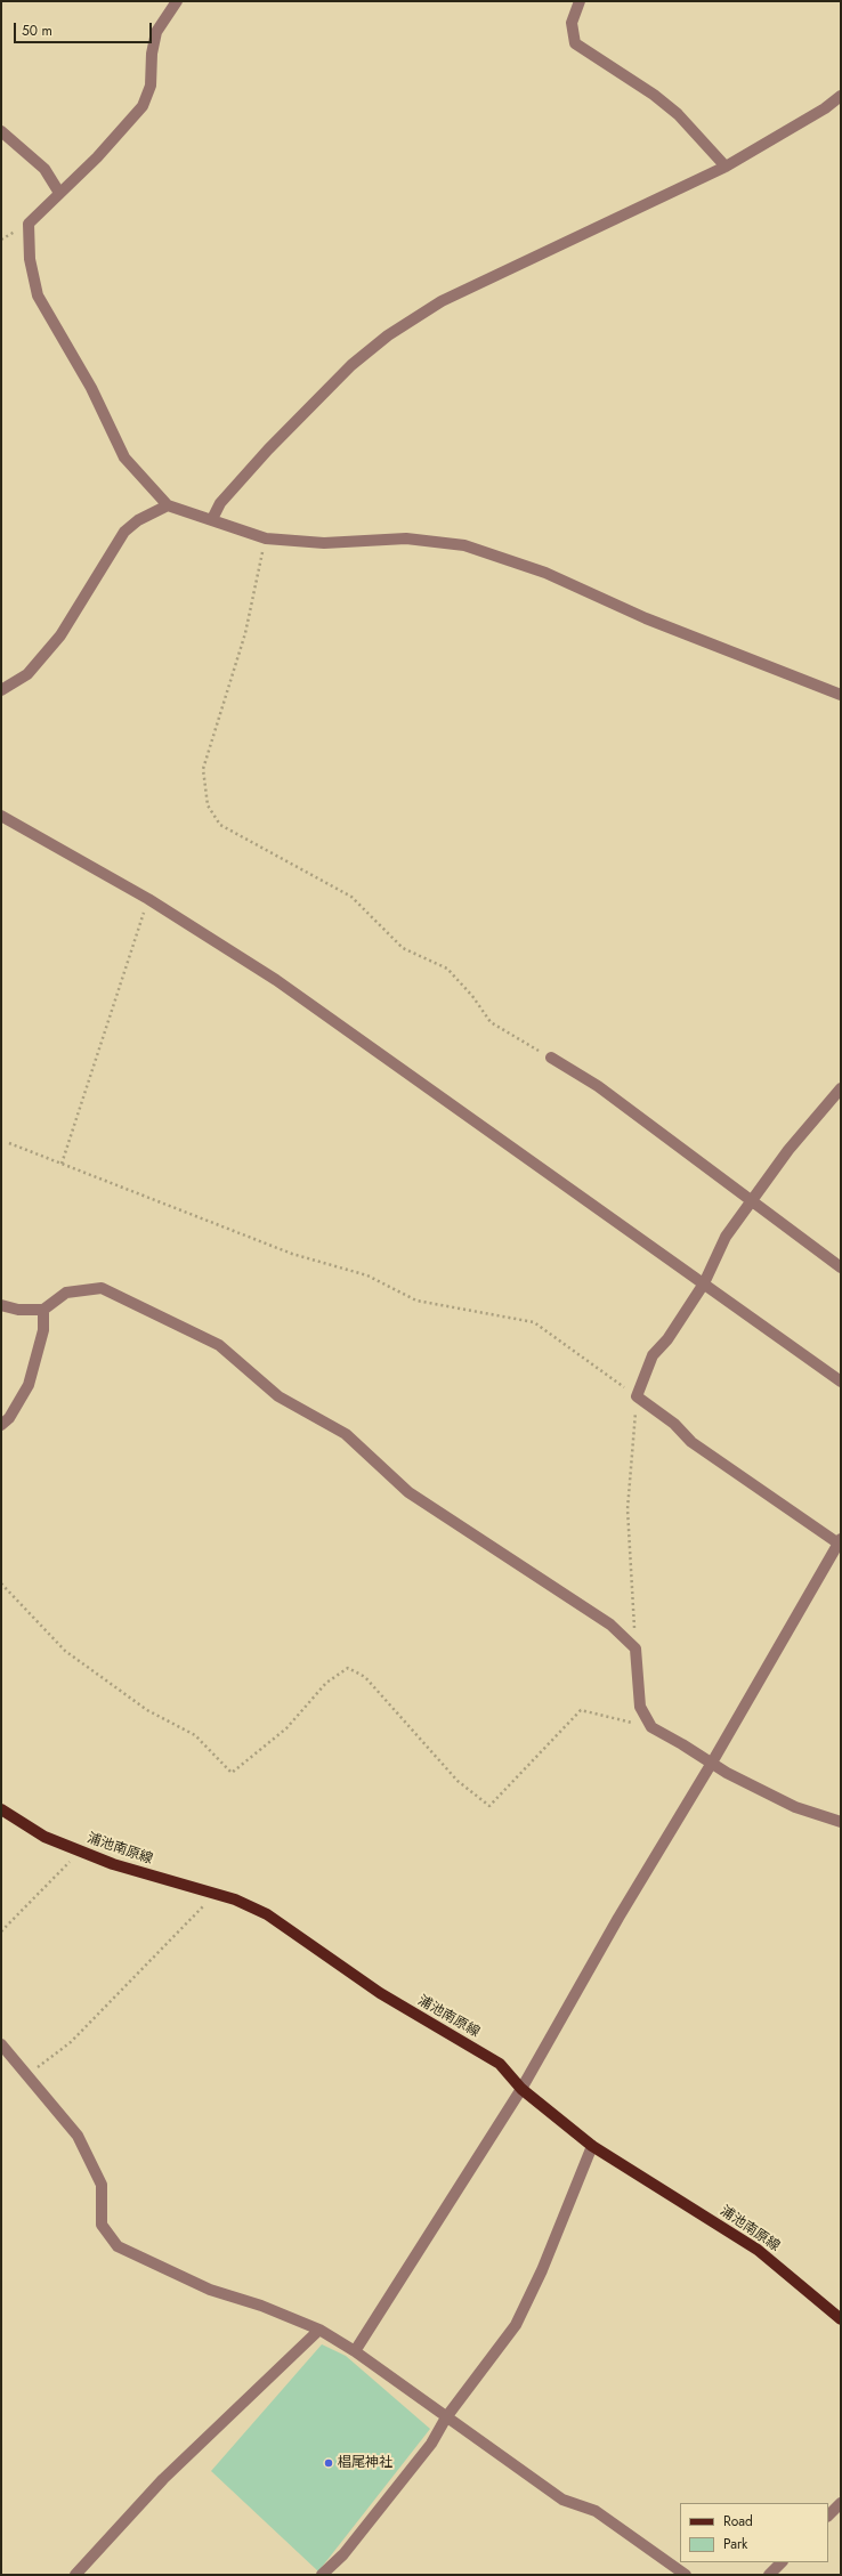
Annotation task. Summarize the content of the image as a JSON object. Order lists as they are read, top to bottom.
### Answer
{
  "streets": {
    "main road": ["浦池南原線"]
  },
  "places": ["椙尾神社"],
  "legend": ["Road", "Park"],
  "scale_bar": "50 m"
}
